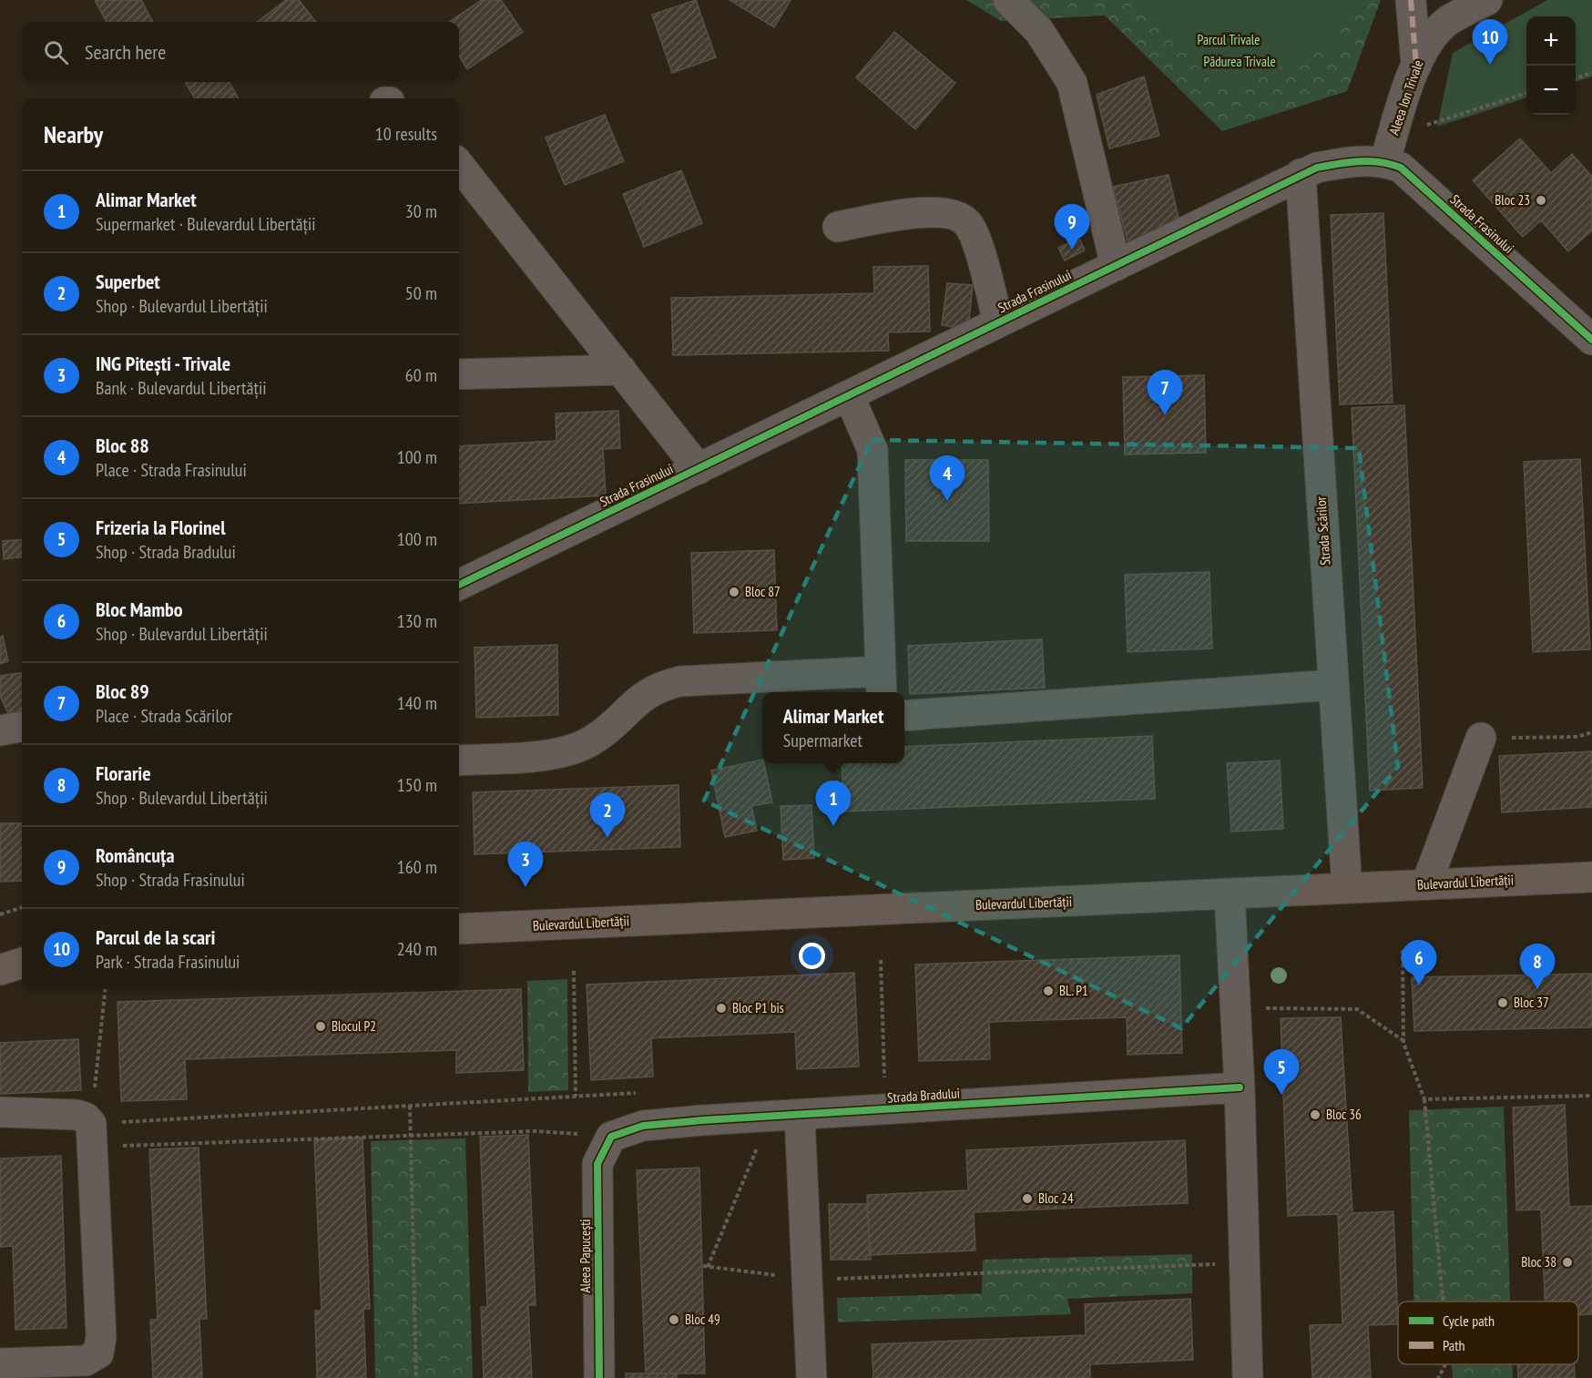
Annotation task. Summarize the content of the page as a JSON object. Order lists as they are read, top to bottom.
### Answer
{
  "streets": {
    "main road": ["Bulevardul Libertății"],
    "street": [
      "Aleea Ion Trivale",
      "Strada Frasinului",
      "Strada Scărilor",
      "Strada Bradului",
      "Aleea Papucești"
    ]
  },
  "crossings": [
    ["Aleea Ion Trivale", "Strada Frasinului"],
    ["Strada Frasinului", "Strada Scărilor"],
    ["Strada Scărilor", "Bulevardul Libertății"],
    ["Strada Bradului", "Aleea Papucești"]
  ],
  "parks": ["Parcul Trivale", "Pădurea Trivale"],
  "places": [
    "Bloc 23",
    "Bloc 87",
    "BL. P1",
    "Bloc 37",
    "Bloc P1 bis",
    "Blocul P2",
    "Bloc 36",
    "Bloc 24",
    "Bloc 38",
    "Bloc 49"
  ],
  "legend": ["Cycle path", "Path"],
  "page": {
    "map_buttons": ["+", "−"],
    "pins": [
      "10",
      "9",
      "7",
      "4",
      "1",
      "2",
      "3",
      "6",
      "8",
      "5"
    ],
    "search": "Search here",
    "heading": ["Nearby", "10 results"],
    "list": [
      {
        "mark": "1",
        "name": "Alimar Market",
        "note": "Supermarket · Bulevardul Libertății",
        "value": "30 m"
      },
      {
        "mark": "2",
        "name": "Superbet",
        "note": "Shop · Bulevardul Libertății",
        "value": "50 m"
      },
      {
        "mark": "3",
        "name": "ING Pitești - Trivale",
        "note": "Bank · Bulevardul Libertății",
        "value": "60 m"
      },
      {
        "mark": "4",
        "name": "Bloc 88",
        "note": "Place · Strada Frasinului",
        "value": "100 m"
      },
      {
        "mark": "5",
        "name": "Frizeria la Florinel",
        "note": "Shop · Strada Bradului",
        "value": "100 m"
      },
      {
        "mark": "6",
        "name": "Bloc Mambo",
        "note": "Shop · Bulevardul Libertății",
        "value": "130 m"
      },
      {
        "mark": "7",
        "name": "Bloc 89",
        "note": "Place · Strada Scărilor",
        "value": "140 m"
      },
      {
        "mark": "8",
        "name": "Florarie",
        "note": "Shop · Bulevardul Libertății",
        "value": "150 m"
      },
      {
        "mark": "9",
        "name": "Româncuța",
        "note": "Shop · Strada Frasinului",
        "value": "160 m"
      },
      {
        "mark": "10",
        "name": "Parcul de la scari",
        "note": "Park · Strada Frasinului",
        "value": "240 m"
      }
    ],
    "popup": ["Alimar Market", "Supermarket"]
  }
}
